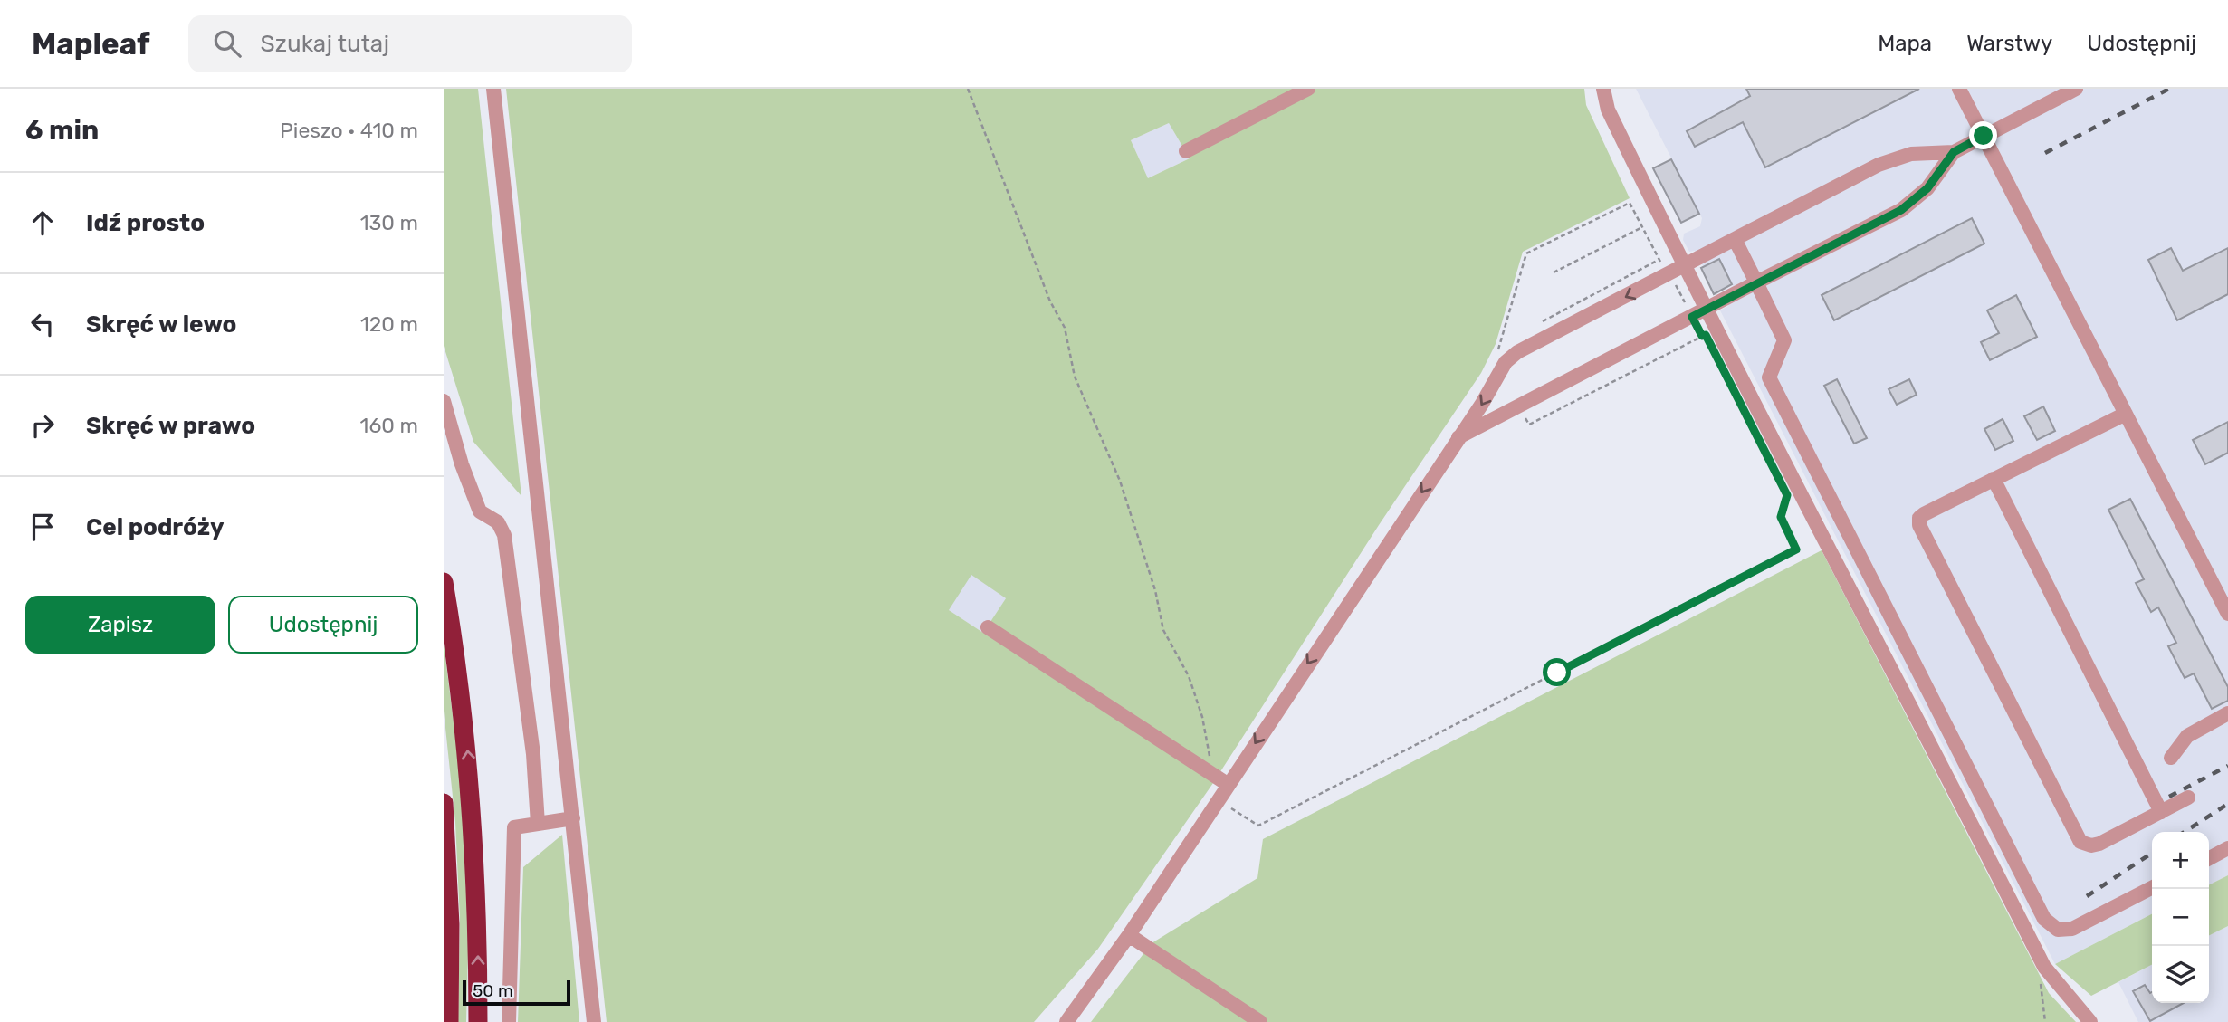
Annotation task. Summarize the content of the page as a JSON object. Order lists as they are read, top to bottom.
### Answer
{
  "scale_bar": "50 m",
  "page": {
    "header": "Mapleaf",
    "search": "Szukaj tutaj",
    "nav": ["Mapa", "Warstwy", "Udostępnij"],
    "heading": ["6 min", "Pieszo · 410 m"],
    "list": [
      ["Idź prosto", "130 m"],
      ["Skręć w lewo", "120 m"],
      ["Skręć w prawo", "160 m"],
      "Cel podróży"
    ],
    "buttons": ["Zapisz", "Udostępnij"],
    "map_buttons": ["+", "−"],
    "scale": "50 m"
  }
}
